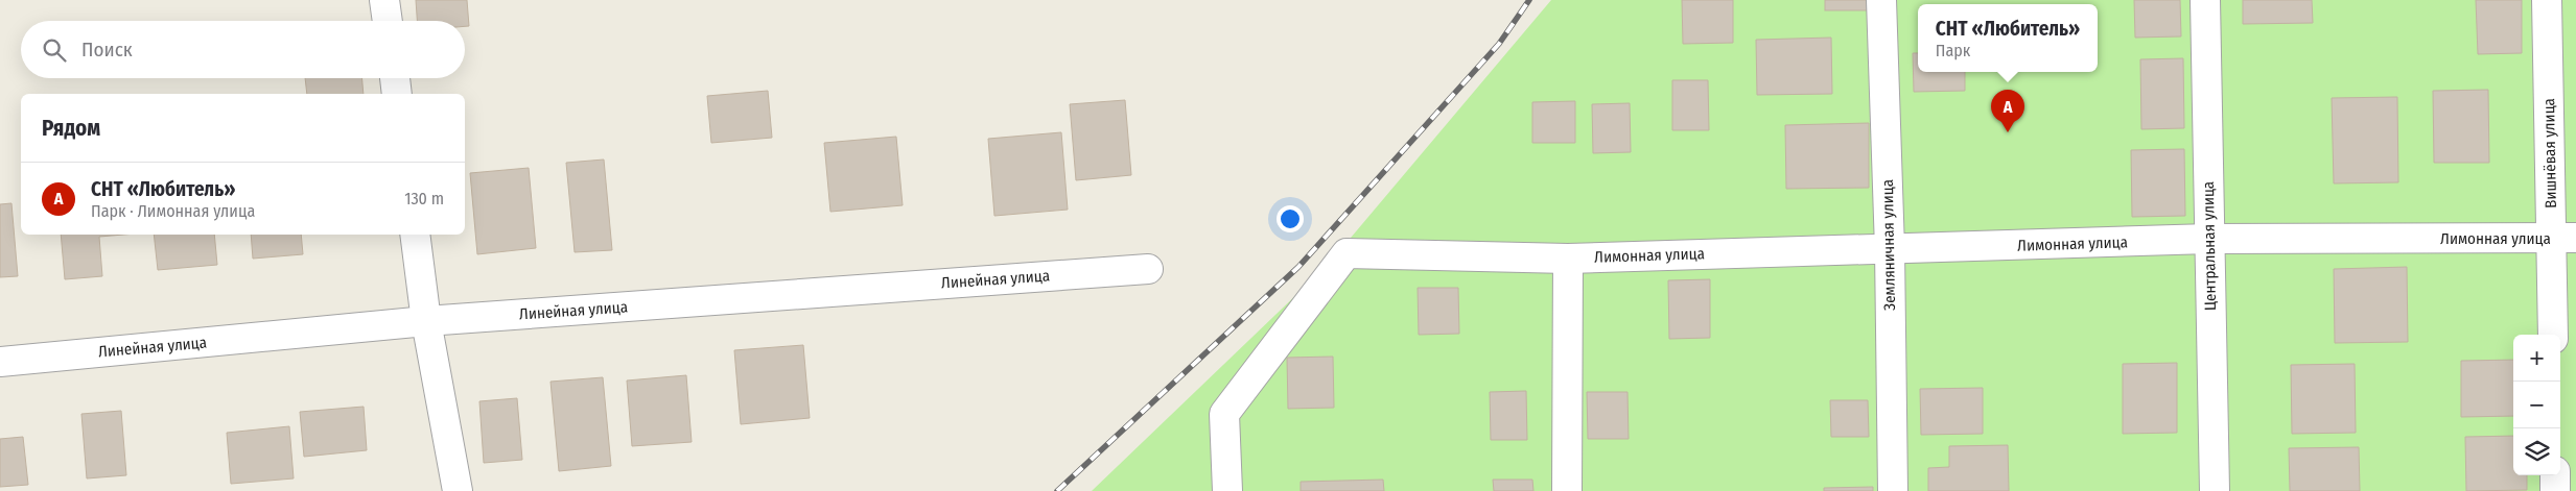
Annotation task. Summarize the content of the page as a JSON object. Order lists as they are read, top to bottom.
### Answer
{
  "streets": {
    "street": [
      "Вишнёвая улица",
      "Лимонная улица",
      "Земляничная улица",
      "Центральная улица",
      "Линейная улица"
    ]
  },
  "crossings": [
    ["Вишнёвая улица", "Лимонная улица"],
    ["Лимонная улица", "Земляничная улица"],
    ["Лимонная улица", "Центральная улица"]
  ],
  "page": {
    "popup": ["СНТ «Любитель»", "Парк"],
    "search": "Поиск",
    "pins": "A",
    "heading": "Рядом",
    "list": [
      {
        "mark": "A",
        "name": "СНТ «Любитель»",
        "note": "Парк · Лимонная улица",
        "value": "130 m"
      }
    ],
    "map_buttons": ["+", "−"]
  }
}
